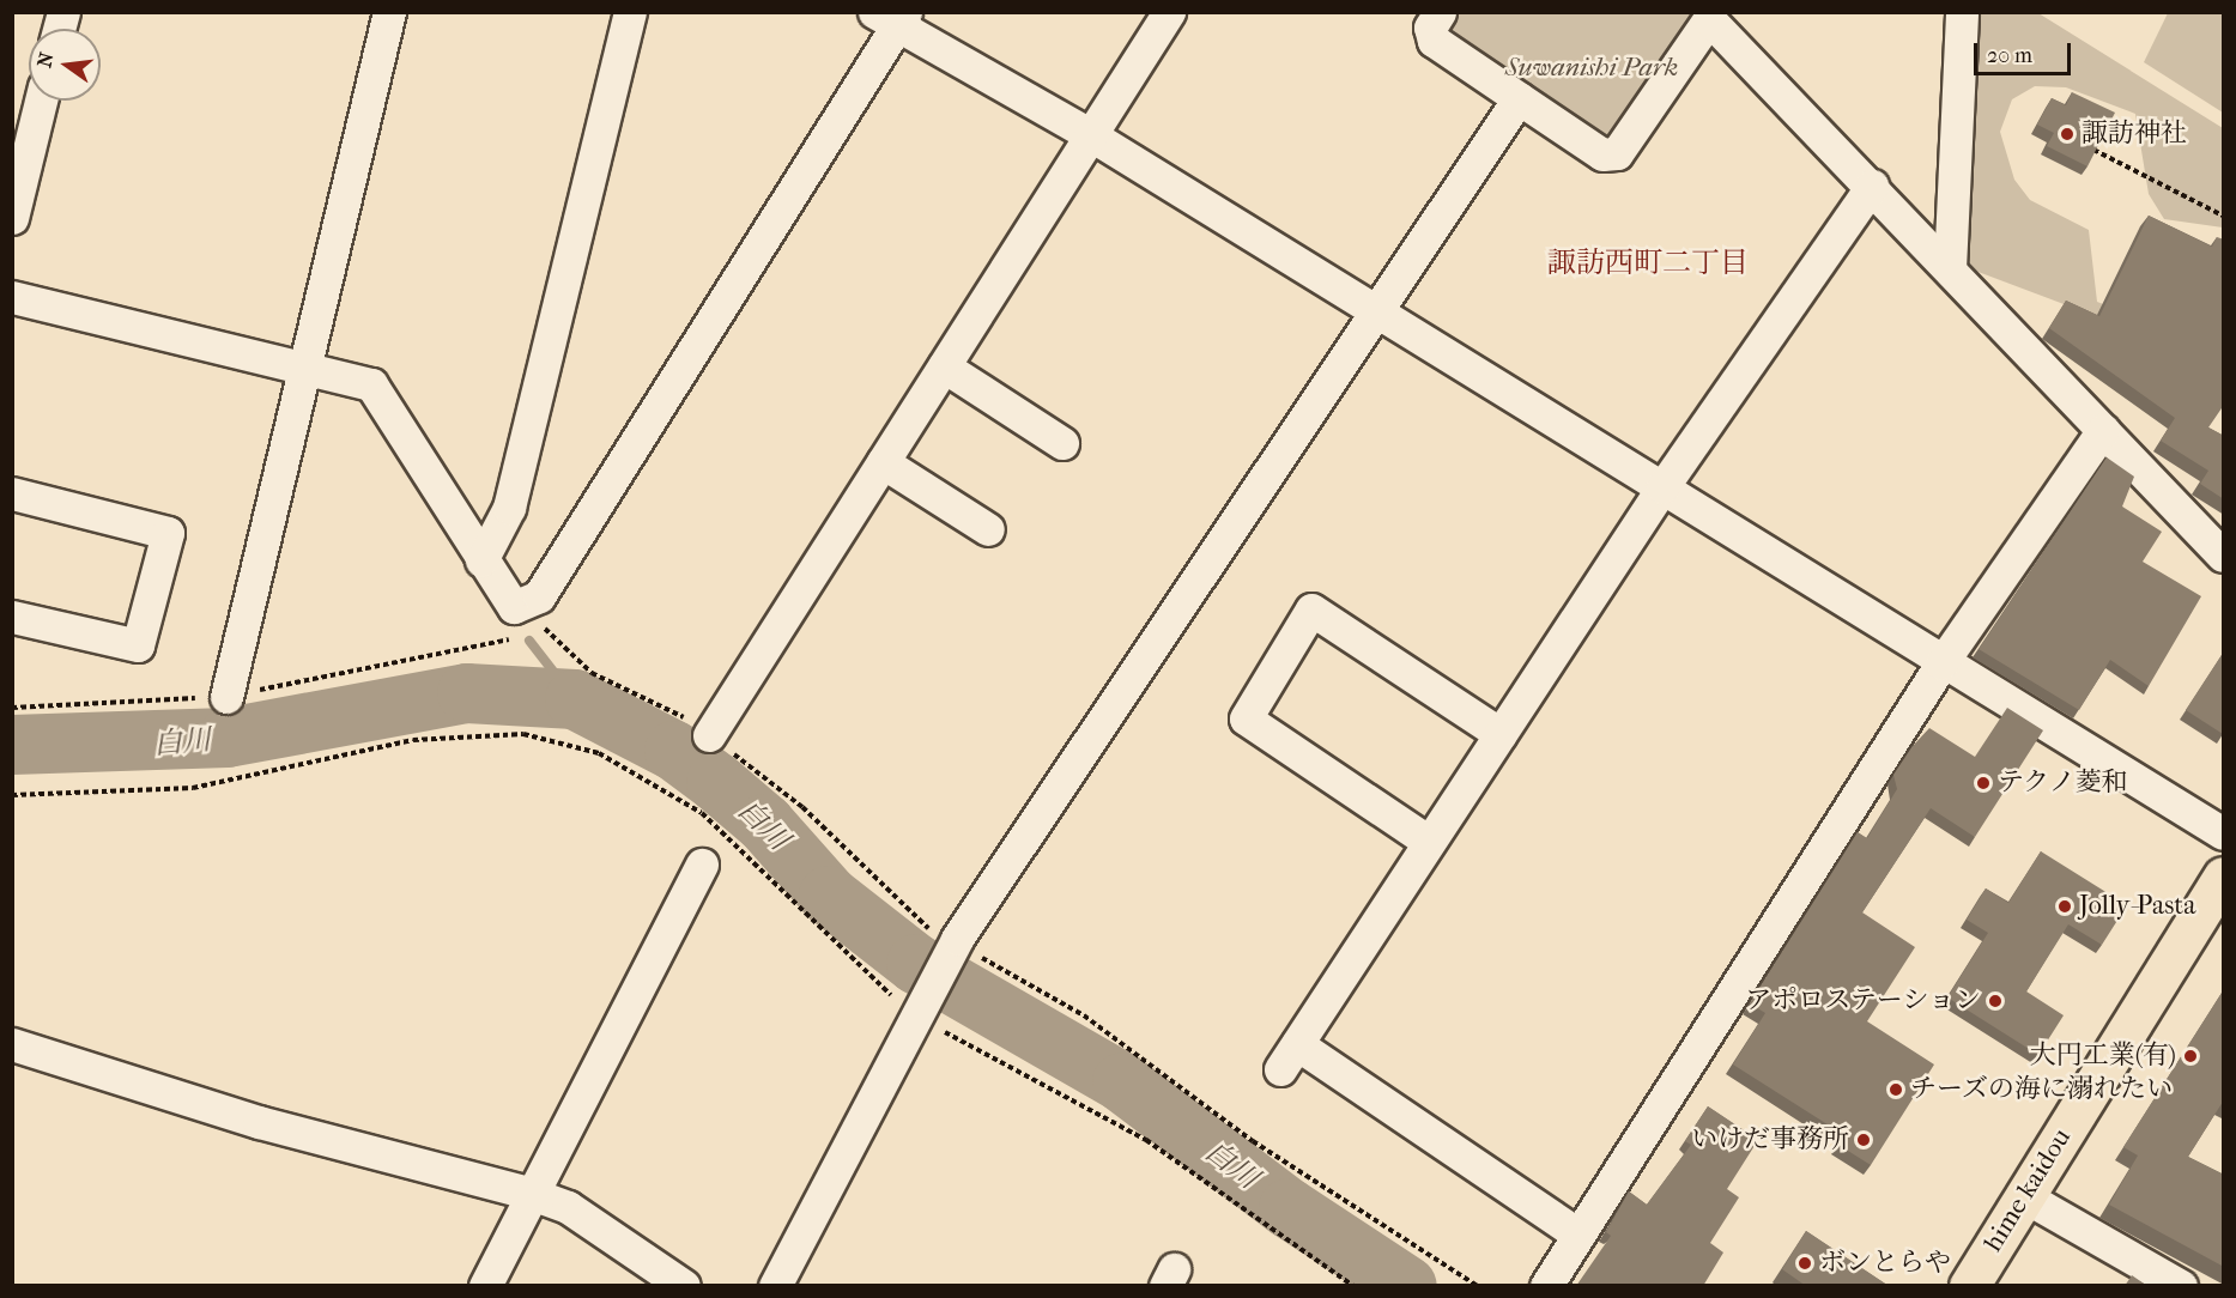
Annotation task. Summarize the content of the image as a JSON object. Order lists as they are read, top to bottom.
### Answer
{
  "streets": {
    "main road": ["hime kaidou"]
  },
  "districts": ["諏訪西町二丁目"],
  "water": ["白川"],
  "parks": ["Suwanishi Park"],
  "places": [
    "諏訪神社",
    "テクノ菱和",
    "Jolly-Pasta",
    "アポロステーション",
    "大円工業(有)",
    "チーズの海に溺れたい",
    "いけだ事務所",
    "ボンとらや"
  ],
  "scale_bar": "20 m",
  "north": "left"
}
